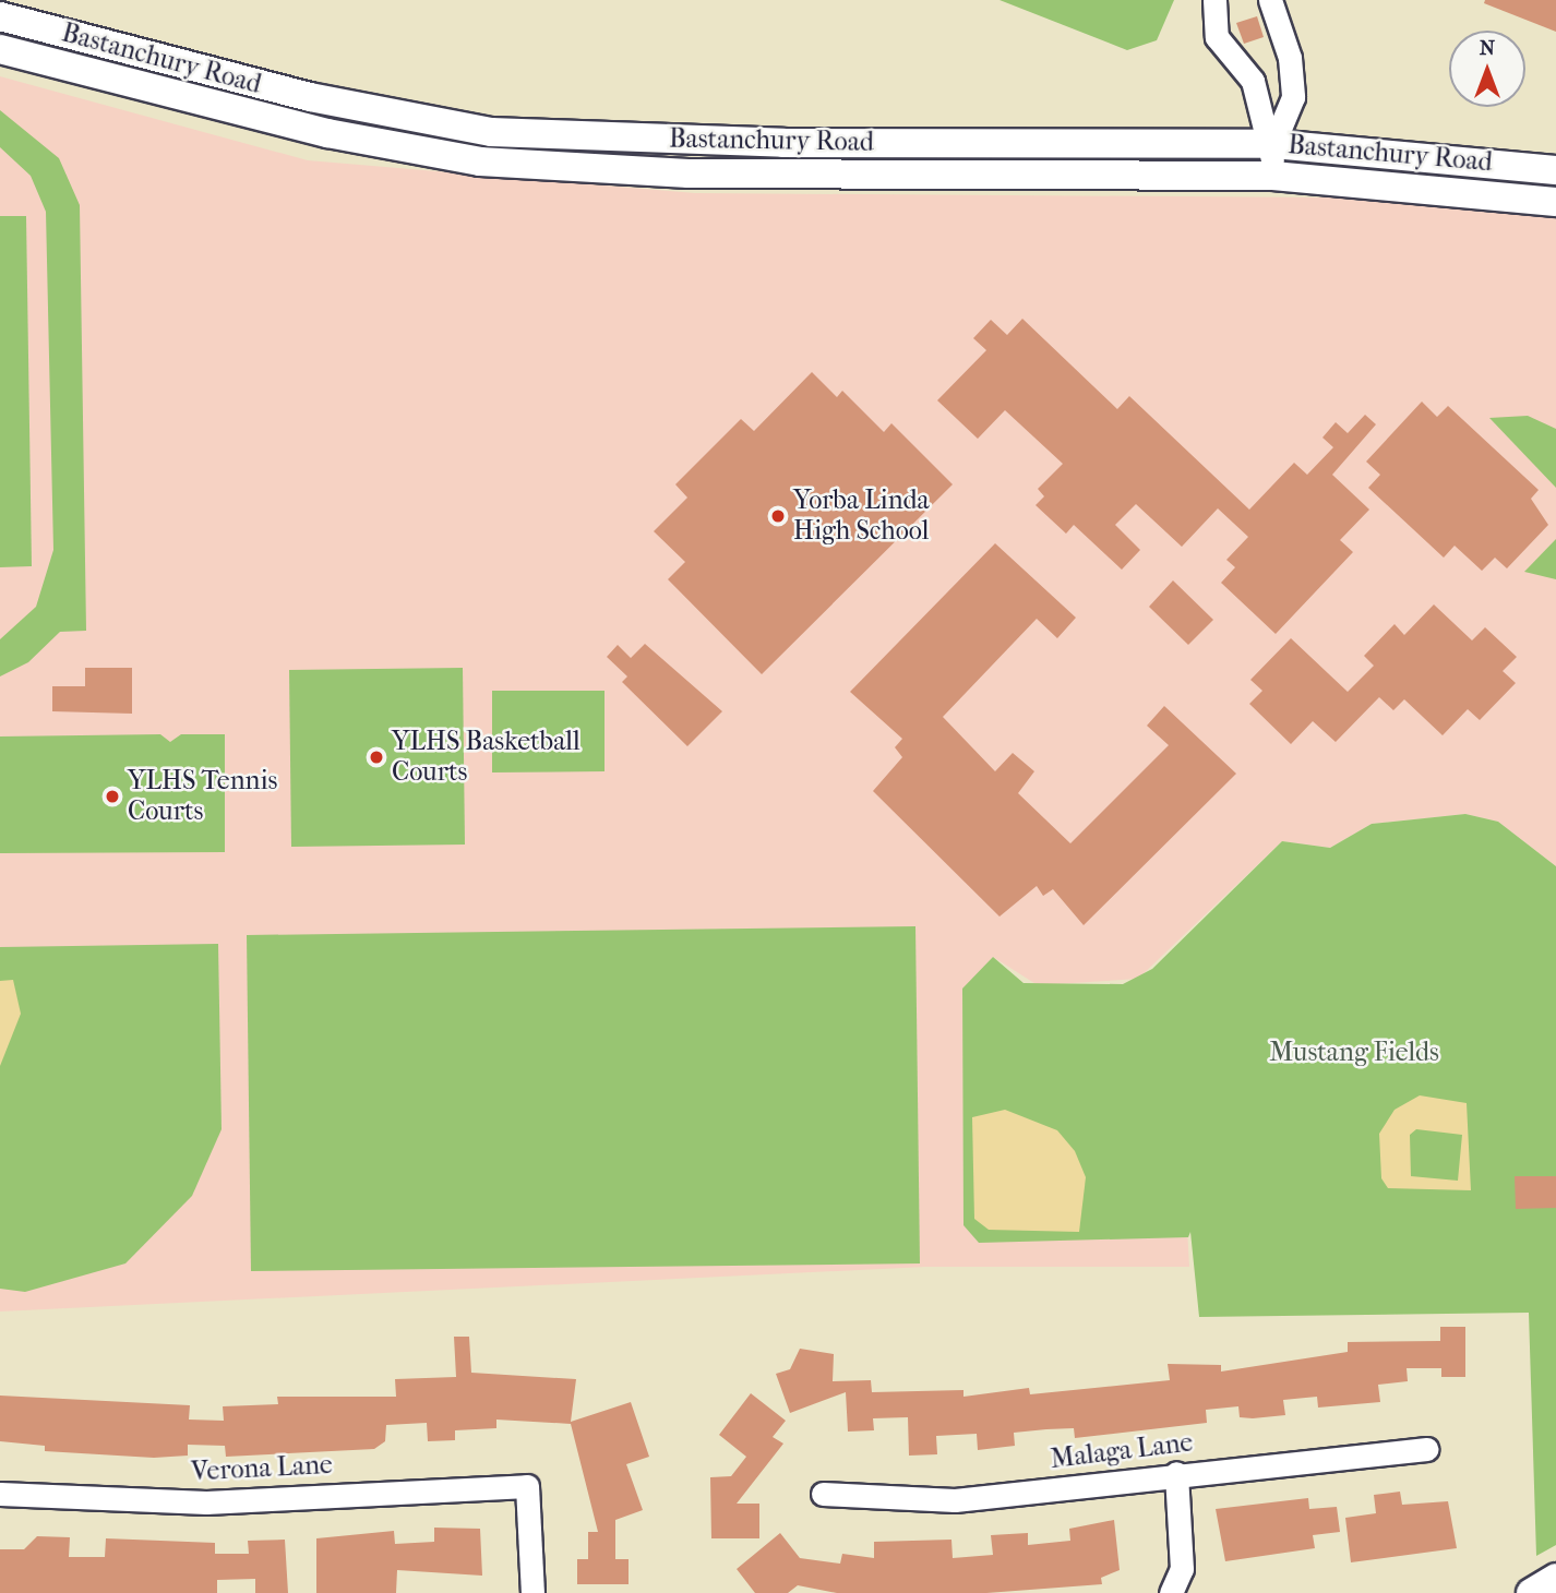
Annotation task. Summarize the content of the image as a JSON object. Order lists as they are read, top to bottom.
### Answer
{
  "streets": {
    "main road": ["Bastanchury Road"],
    "street": ["Malaga Lane", "Verona Lane"]
  },
  "parks": ["Mustang Fields"],
  "places": ["Yorba Linda High School", "YLHS Basketball Courts", "YLHS Tennis Courts"],
  "north": "top"
}
